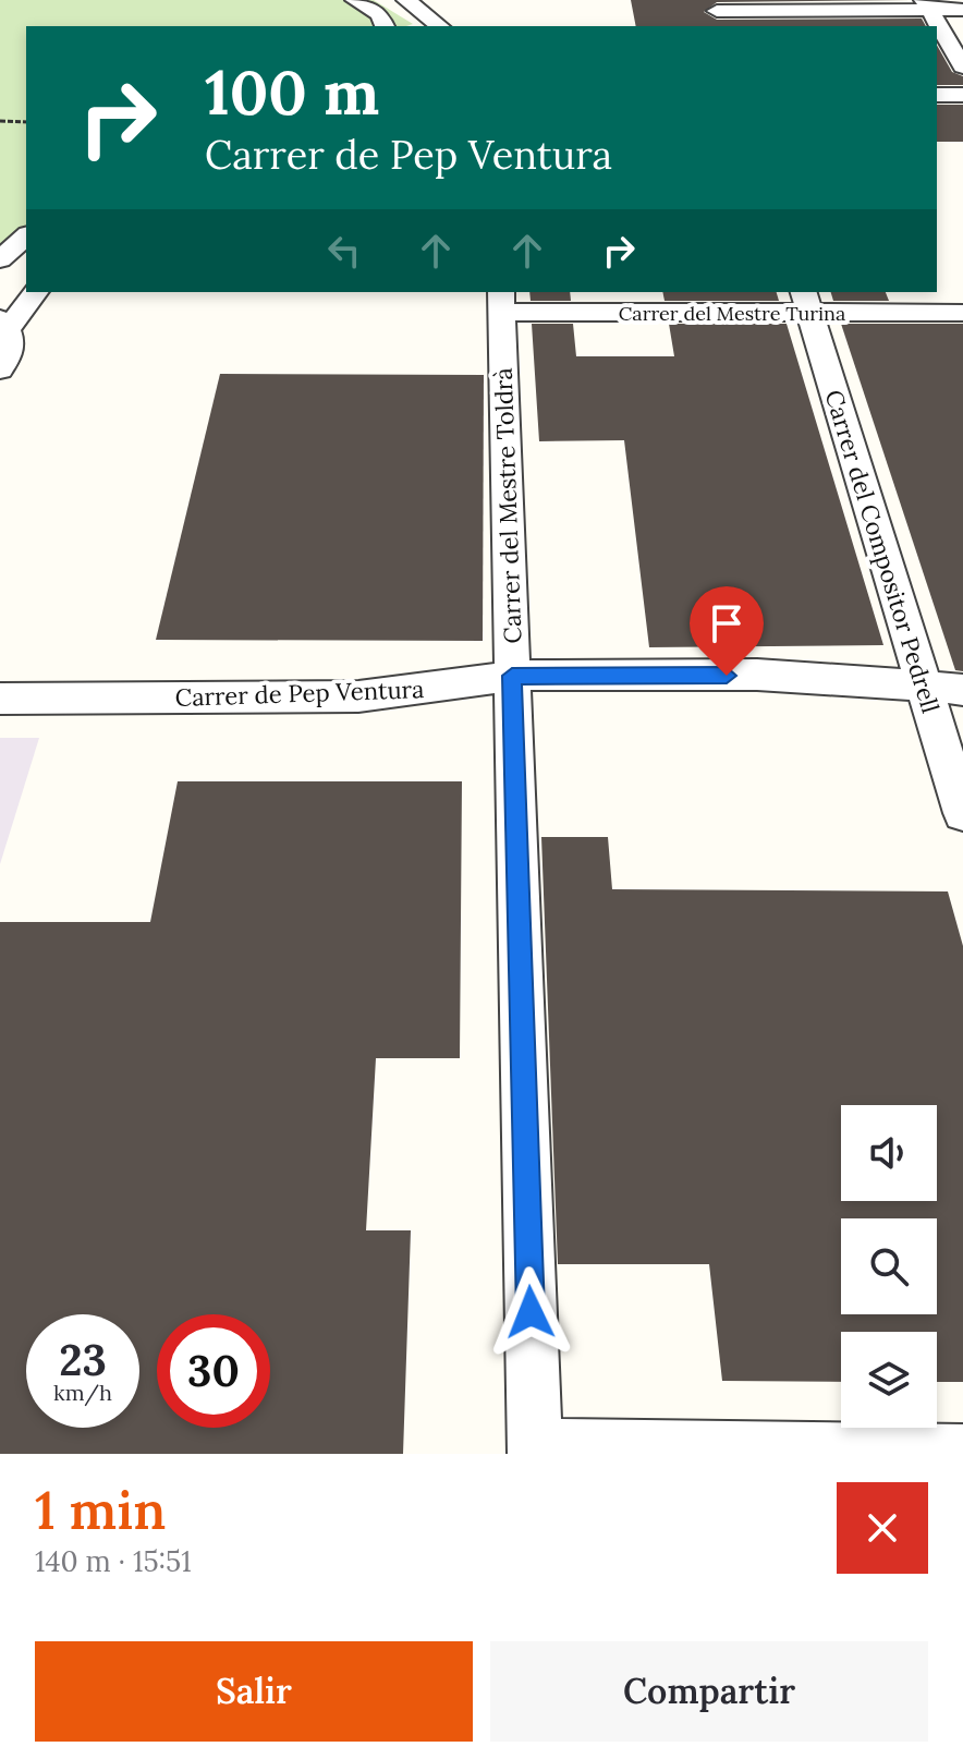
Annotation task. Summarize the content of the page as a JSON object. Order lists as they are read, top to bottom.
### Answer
{
  "streets": {
    "street": [
      "Carrer del Mestre Turina",
      "Carrer del Mestre Toldrà",
      "Carrer del Compositor Pedrell",
      "Carrer de Pep Ventura"
    ]
  },
  "crossings": [
    ["Carrer del Mestre Turina", "Carrer del Mestre Toldrà"],
    ["Carrer del Mestre Turina", "Carrer del Compositor Pedrell"],
    ["Carrer del Mestre Toldrà", "Carrer de Pep Ventura"],
    ["Carrer del Compositor Pedrell", "Carrer de Pep Ventura"]
  ],
  "page": {
    "turn": ["100 m", "Carrer de Pep Ventura"],
    "speed": "23 km/h",
    "limit": "30",
    "heading": ["1 min", "140 m · 15:51"],
    "buttons": ["Salir", "Compartir"]
  }
}
